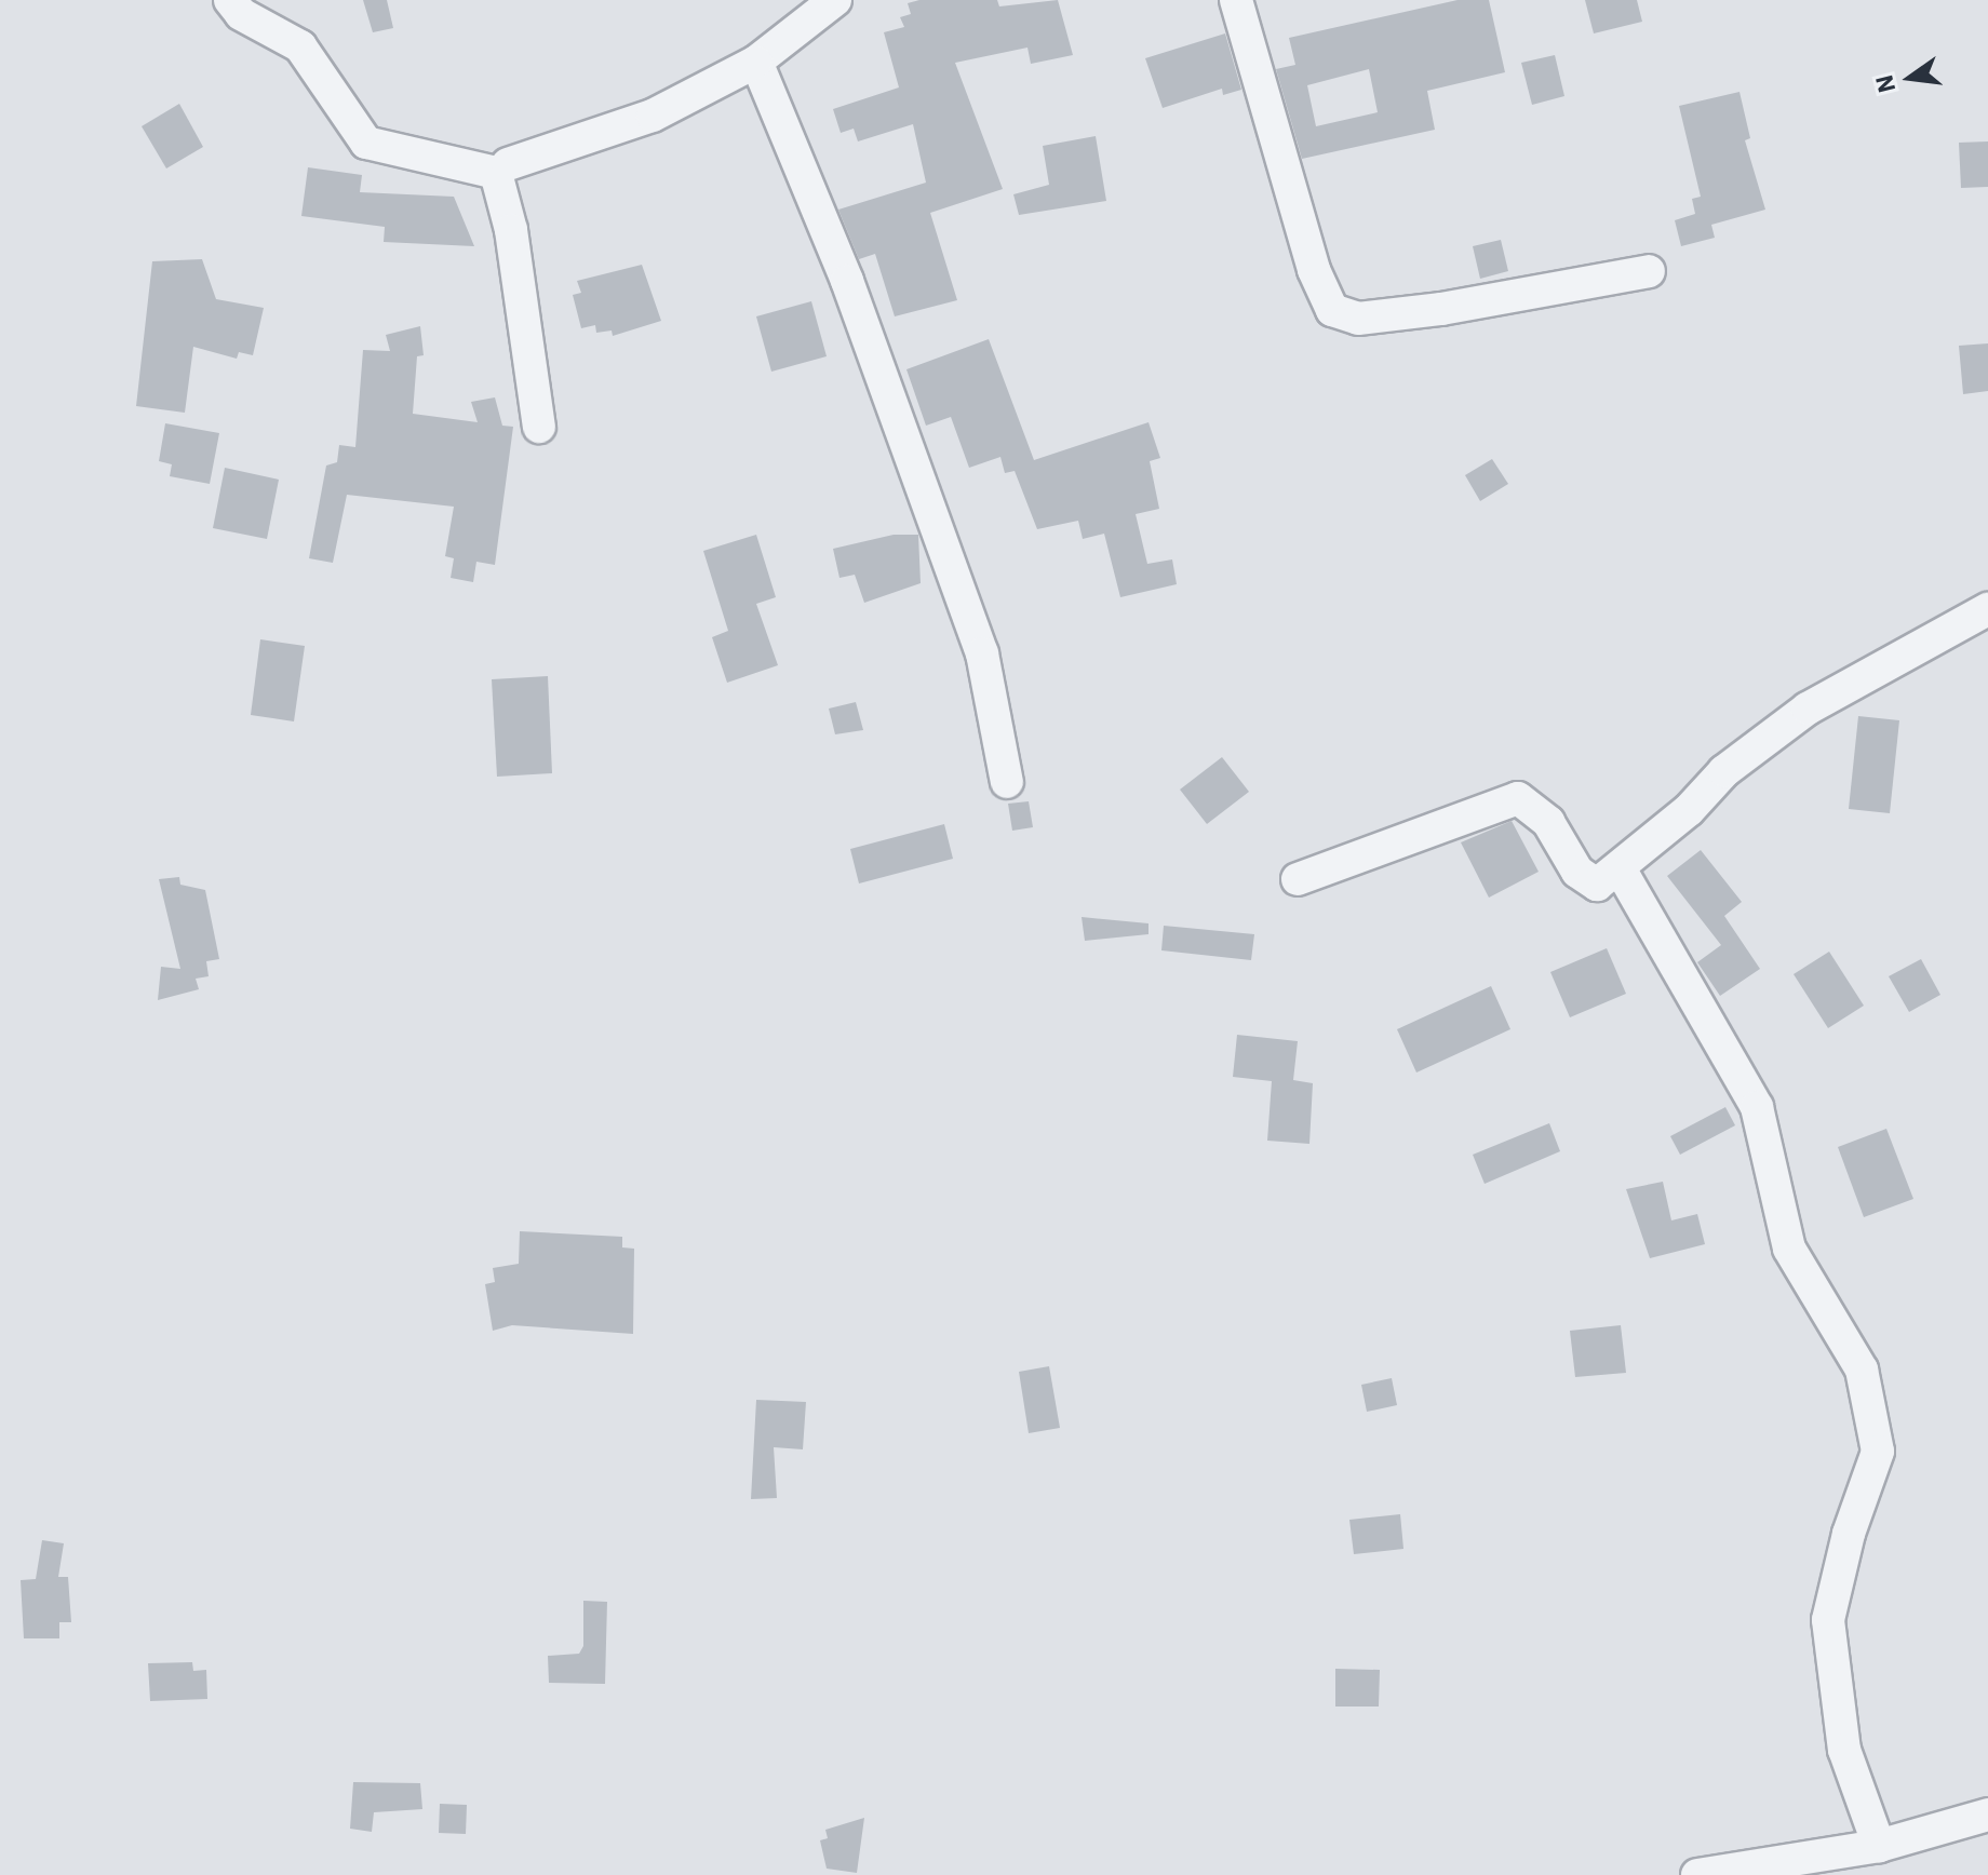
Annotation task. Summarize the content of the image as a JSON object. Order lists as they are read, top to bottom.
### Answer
{
  "north": "left"
}
